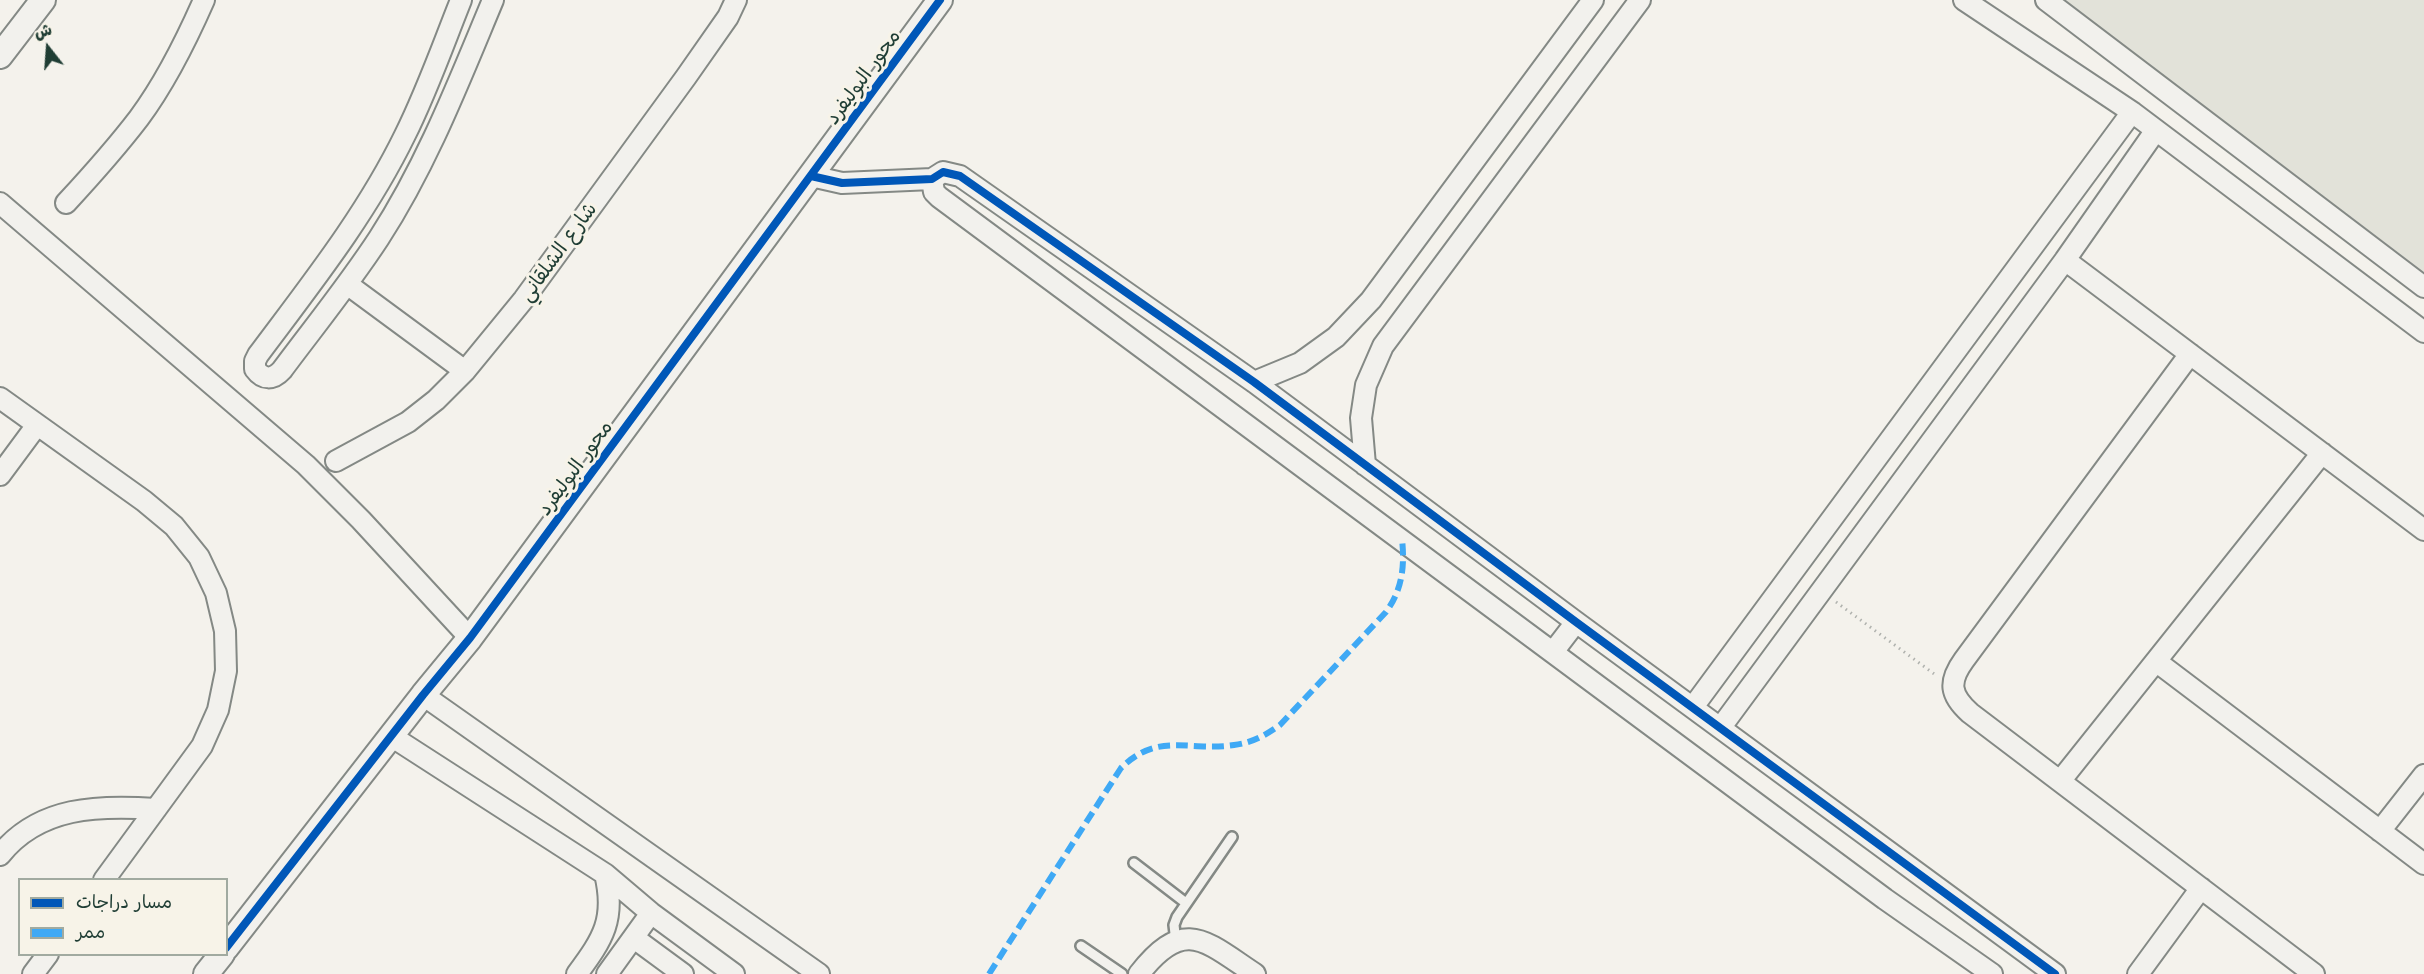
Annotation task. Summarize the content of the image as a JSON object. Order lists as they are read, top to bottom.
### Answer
{
  "streets": {
    "street": ["محور البوليفرد", "شارع الشلقاني"]
  },
  "legend": ["مسار دراجات", "ممر"],
  "north": "top"
}
